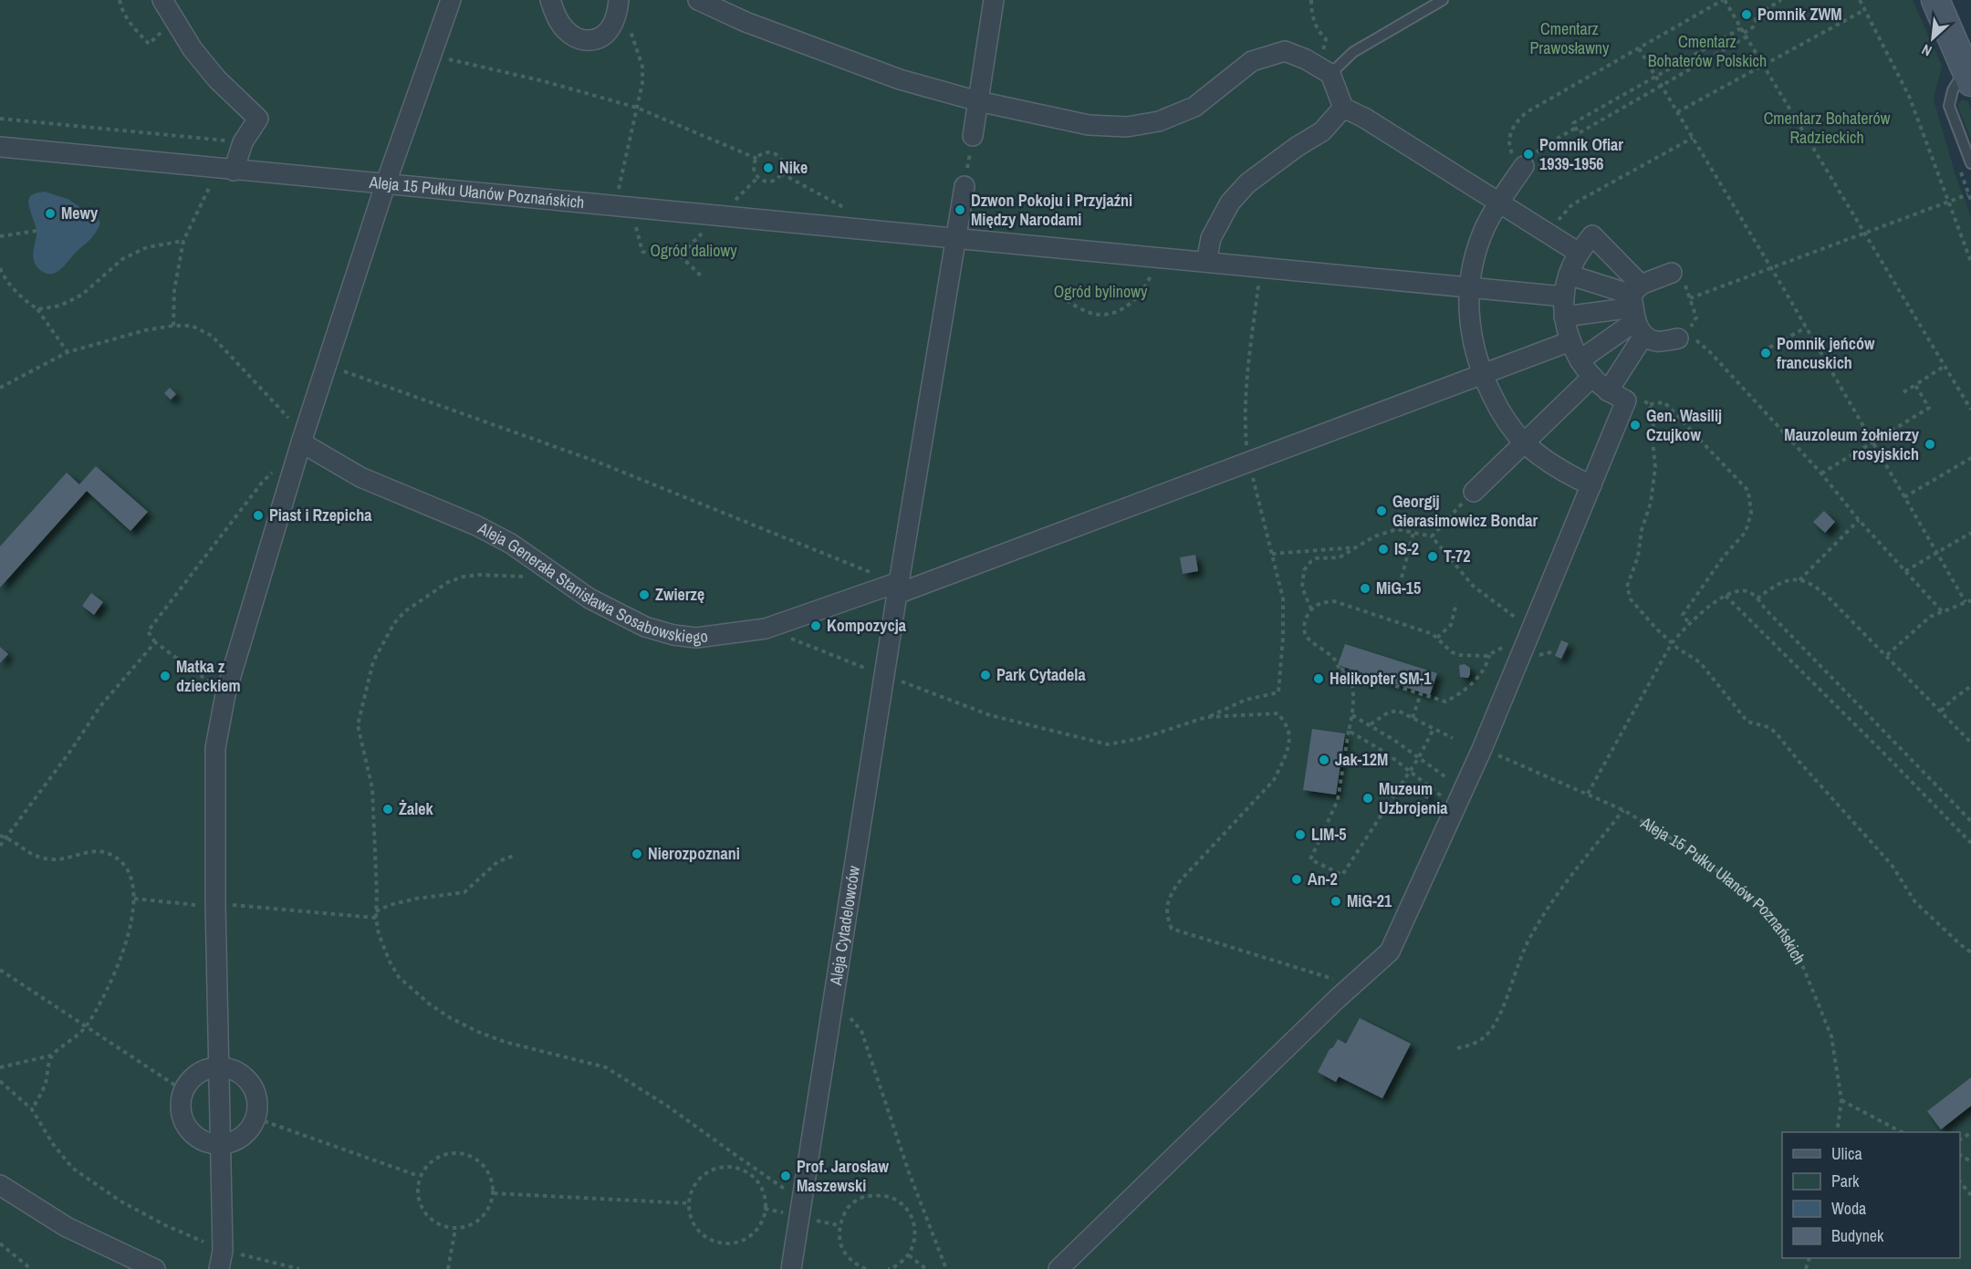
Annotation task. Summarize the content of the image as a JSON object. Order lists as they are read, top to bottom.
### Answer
{
  "streets": {
    "street": ["Aleja 15 Pułku Ułanów Poznańskich", "Aleja Generała Stanisława Sosabowskiego", "Aleja Cytadelowców"]
  },
  "crossings": [
    ["Aleja 15 Pułku Ułanów Poznańskich", "Aleja Cytadelowców"],
    ["Aleja Generała Stanisława Sosabowskiego", "Aleja Cytadelowców"]
  ],
  "parks": [
    "Cmentarz Prawosławny",
    "Cmentarz Bohaterów Polskich",
    "Cmentarz Bohaterów Radzieckich",
    "Ogród daliowy",
    "Ogród bylinowy"
  ],
  "places": [
    "Pomnik ZWM",
    "Pomnik Ofiar 1939-1956",
    "Nike",
    "Dzwon Pokoju i Przyjaźni Między Narodami",
    "Mewy",
    "Pomnik jeńców francuskich",
    "Gen. Wasilij Czujkow",
    "Mauzoleum żołnierzy rosyjskich",
    "Georgij Gierasimowicz Bondar",
    "Piast i Rzepicha",
    "IS-2",
    "T-72",
    "MiG-15",
    "Zwierzę",
    "Kompozycja",
    "Park Cytadela",
    "Matka z dzieckiem",
    "Helikopter SM-1",
    "Jak-12M",
    "Muzeum Uzbrojenia",
    "Żalek",
    "LIM-5",
    "Nierozpoznani",
    "An-2",
    "MiG-21",
    "Prof. Jarosław Maszewski"
  ],
  "legend": [
    "Ulica",
    "Park",
    "Woda",
    "Budynek"
  ],
  "north": "bottom left"
}
